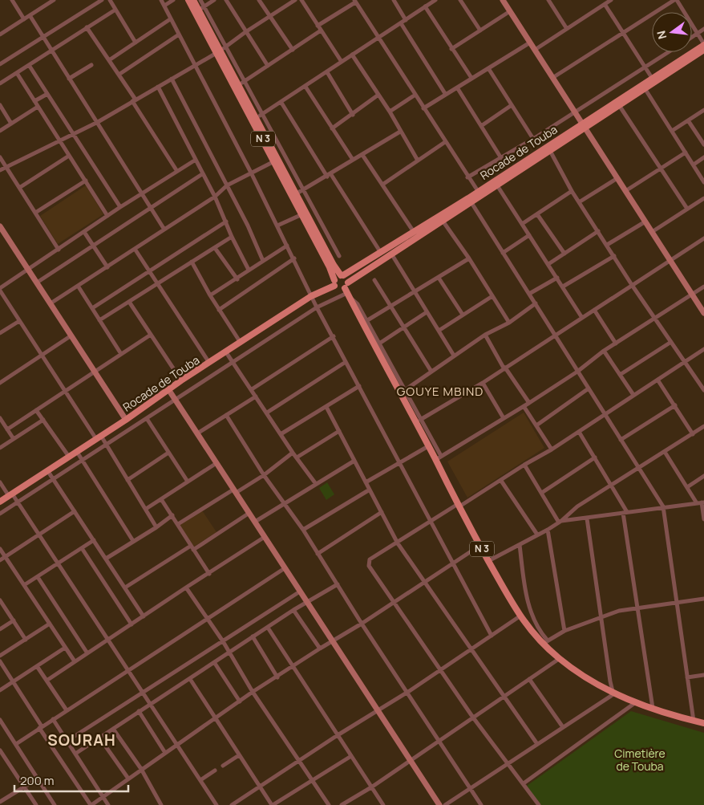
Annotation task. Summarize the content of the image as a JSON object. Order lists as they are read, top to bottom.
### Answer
{
  "streets": {
    "main road": ["N 3", "Rocade de Touba"]
  },
  "crossings": [
    ["N 3", "Rocade de Touba"]
  ],
  "districts": ["GOUYE MBIND", "SOURAH"],
  "parks": ["Cimetière de Touba"],
  "scale_bar": "200 m",
  "north": "left"
}
